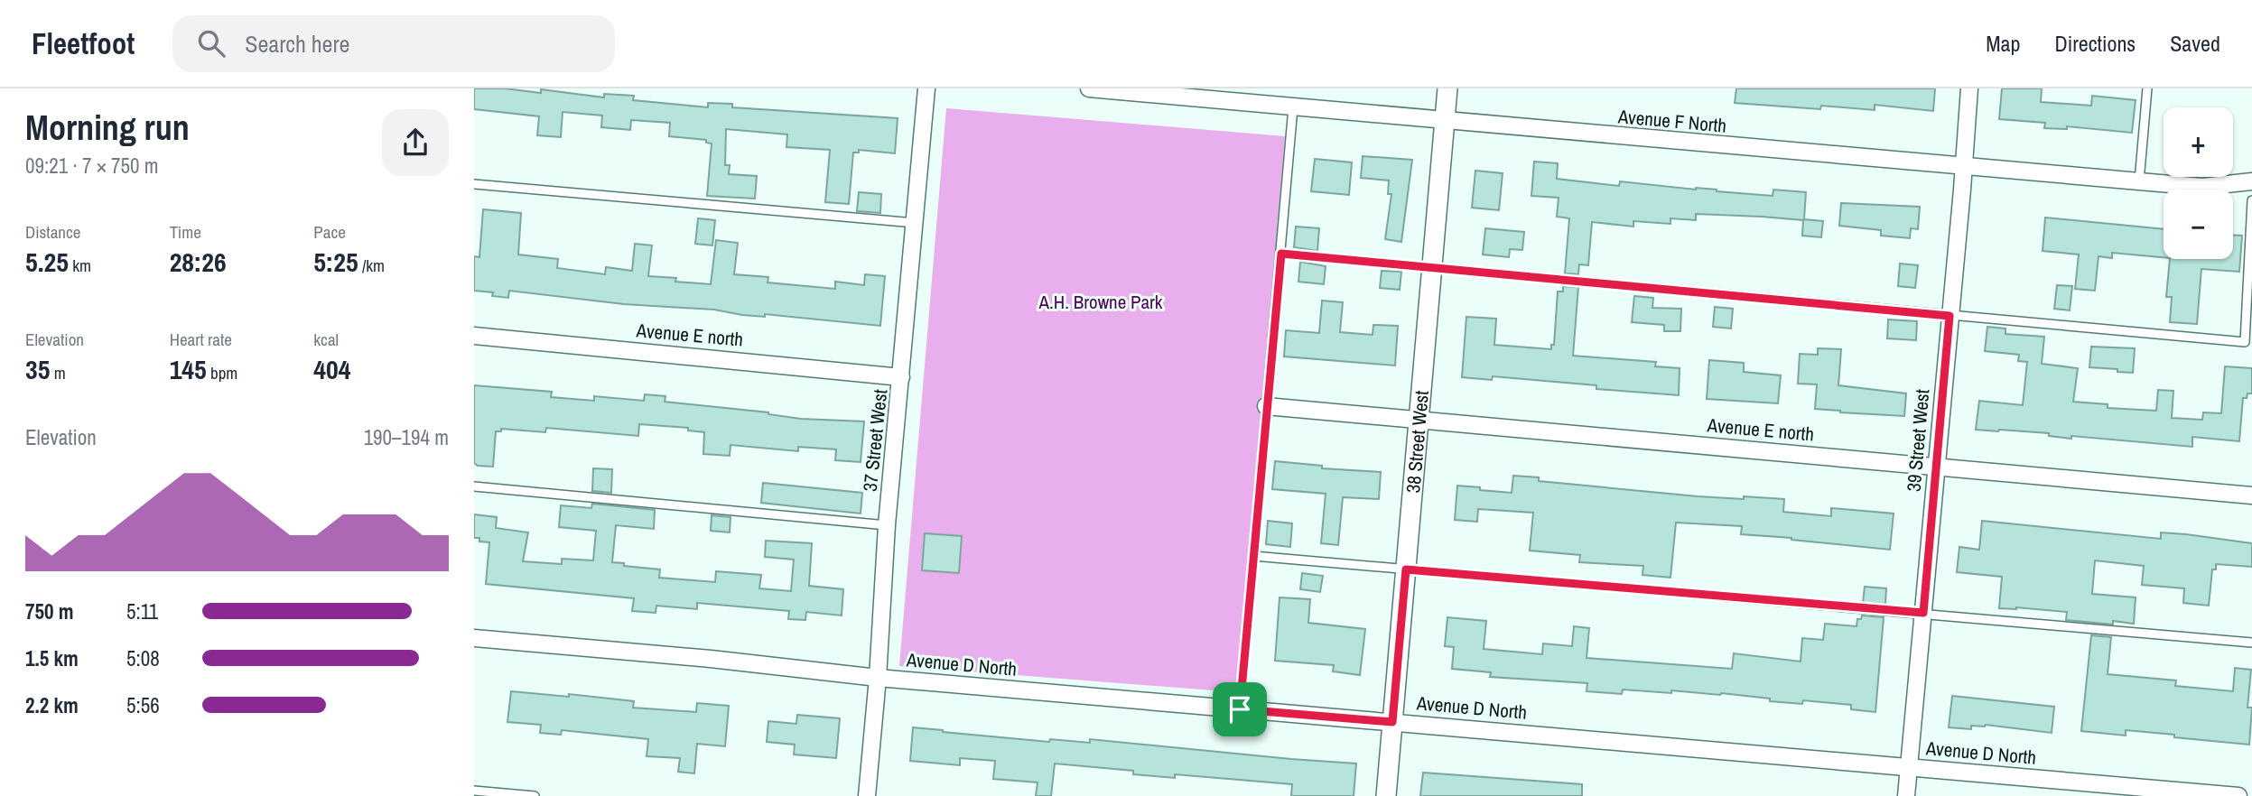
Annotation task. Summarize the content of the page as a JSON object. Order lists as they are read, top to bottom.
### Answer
{
  "streets": {
    "street": [
      "Avenue F North",
      "Avenue E north",
      "37 Street West",
      "39 Street West",
      "38 Street West",
      "Avenue D North"
    ]
  },
  "crossings": [
    ["Avenue F North", "39 Street West"],
    ["Avenue F North", "38 Street West"],
    ["Avenue E north", "37 Street West"],
    ["Avenue E north", "39 Street West"],
    ["Avenue E north", "38 Street West"],
    ["37 Street West", "Avenue D North"],
    ["39 Street West", "Avenue D North"],
    ["38 Street West", "Avenue D North"]
  ],
  "parks": ["A.H. Browne Park"],
  "page": {
    "header": "Fleetfoot",
    "search": "Search here",
    "nav": ["Map", "Directions", "Saved"],
    "heading": ["Morning run", "09:21 · 7 × 750 m"],
    "map_buttons": ["+", "−"],
    "stats": [
      ["Distance", "5.25 km"],
      ["Time", "28:26"],
      ["Pace", "5:25 /km"],
      ["Elevation", "35 m"],
      ["Heart rate", "145 bpm"],
      ["kcal", "404"]
    ],
    "chart": ["Elevation", "190–194 m"],
    "list": [
      {
        "name": "750 m",
        "note": "5:11"
      },
      {
        "name": "1.5 km",
        "note": "5:08"
      },
      {
        "name": "2.2 km",
        "note": "5:56"
      }
    ]
  }
}
